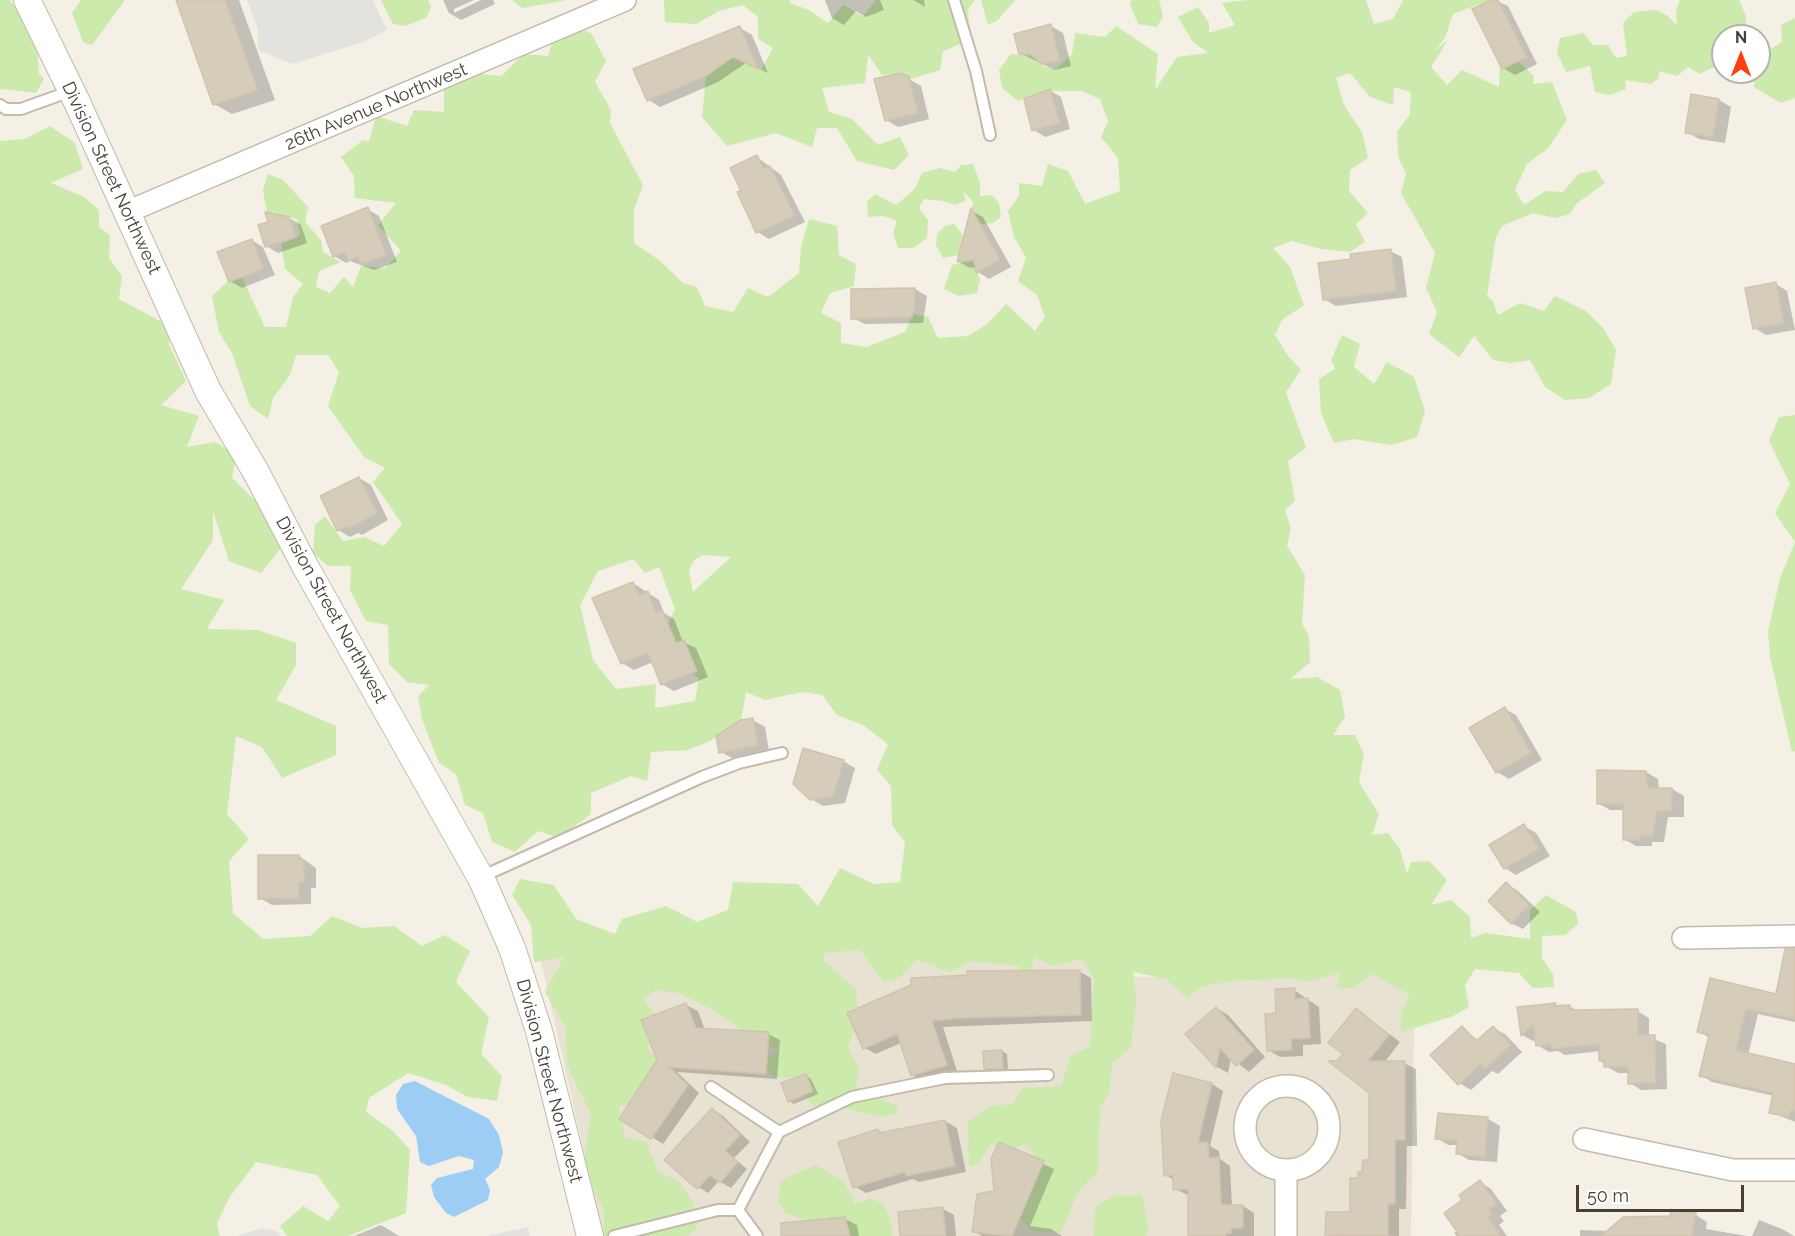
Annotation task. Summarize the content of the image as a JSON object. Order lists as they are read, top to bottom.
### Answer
{
  "streets": {
    "street": ["26th Avenue Northwest", "Division Street Northwest"]
  },
  "crossings": [
    ["26th Avenue Northwest", "Division Street Northwest"]
  ],
  "scale_bar": "50 m",
  "north": "top"
}
